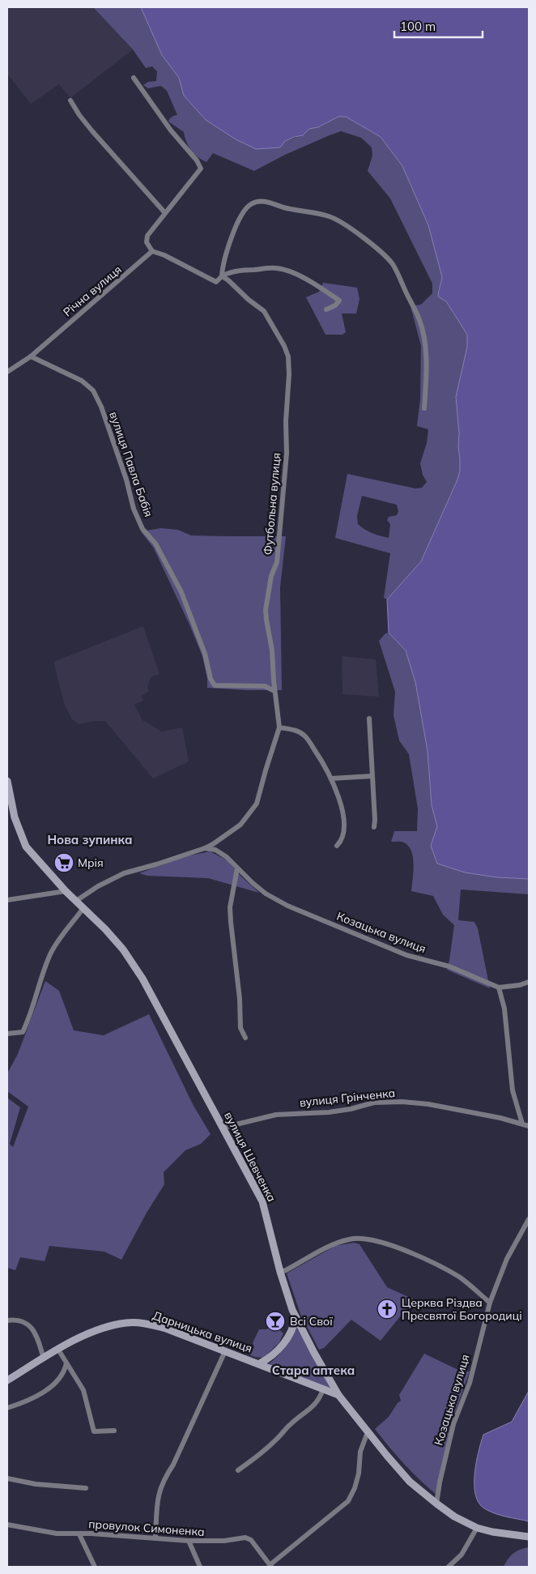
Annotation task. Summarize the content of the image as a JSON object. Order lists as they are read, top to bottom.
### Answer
{
  "streets": {
    "street": [
      "Річна вулиця",
      "вулиця Павла Бабія",
      "Футбольна вулиця",
      "Козацька вулиця",
      "вулиця Грінченка",
      "вулиця Шевченка",
      "Дарницька вулиця",
      "провулок Симоненка"
    ]
  },
  "crossings": [
    ["Річна вулиця", "вулиця Павла Бабія"],
    ["вулиця Павла Бабія", "Футбольна вулиця"],
    ["Козацька вулиця", "вулиця Шевченка"],
    ["вулиця Грінченка", "вулиця Шевченка"],
    ["вулиця Шевченка", "Дарницька вулиця"]
  ],
  "districts": ["Нова зупинка", "Стара аптека"],
  "places": {
    "supermarket": ["Мрія"],
    "church": ["Церква Різдва Пресвятої Богородиці"],
    "bar": ["Всі Свої"]
  },
  "scale_bar": "100 m"
}
